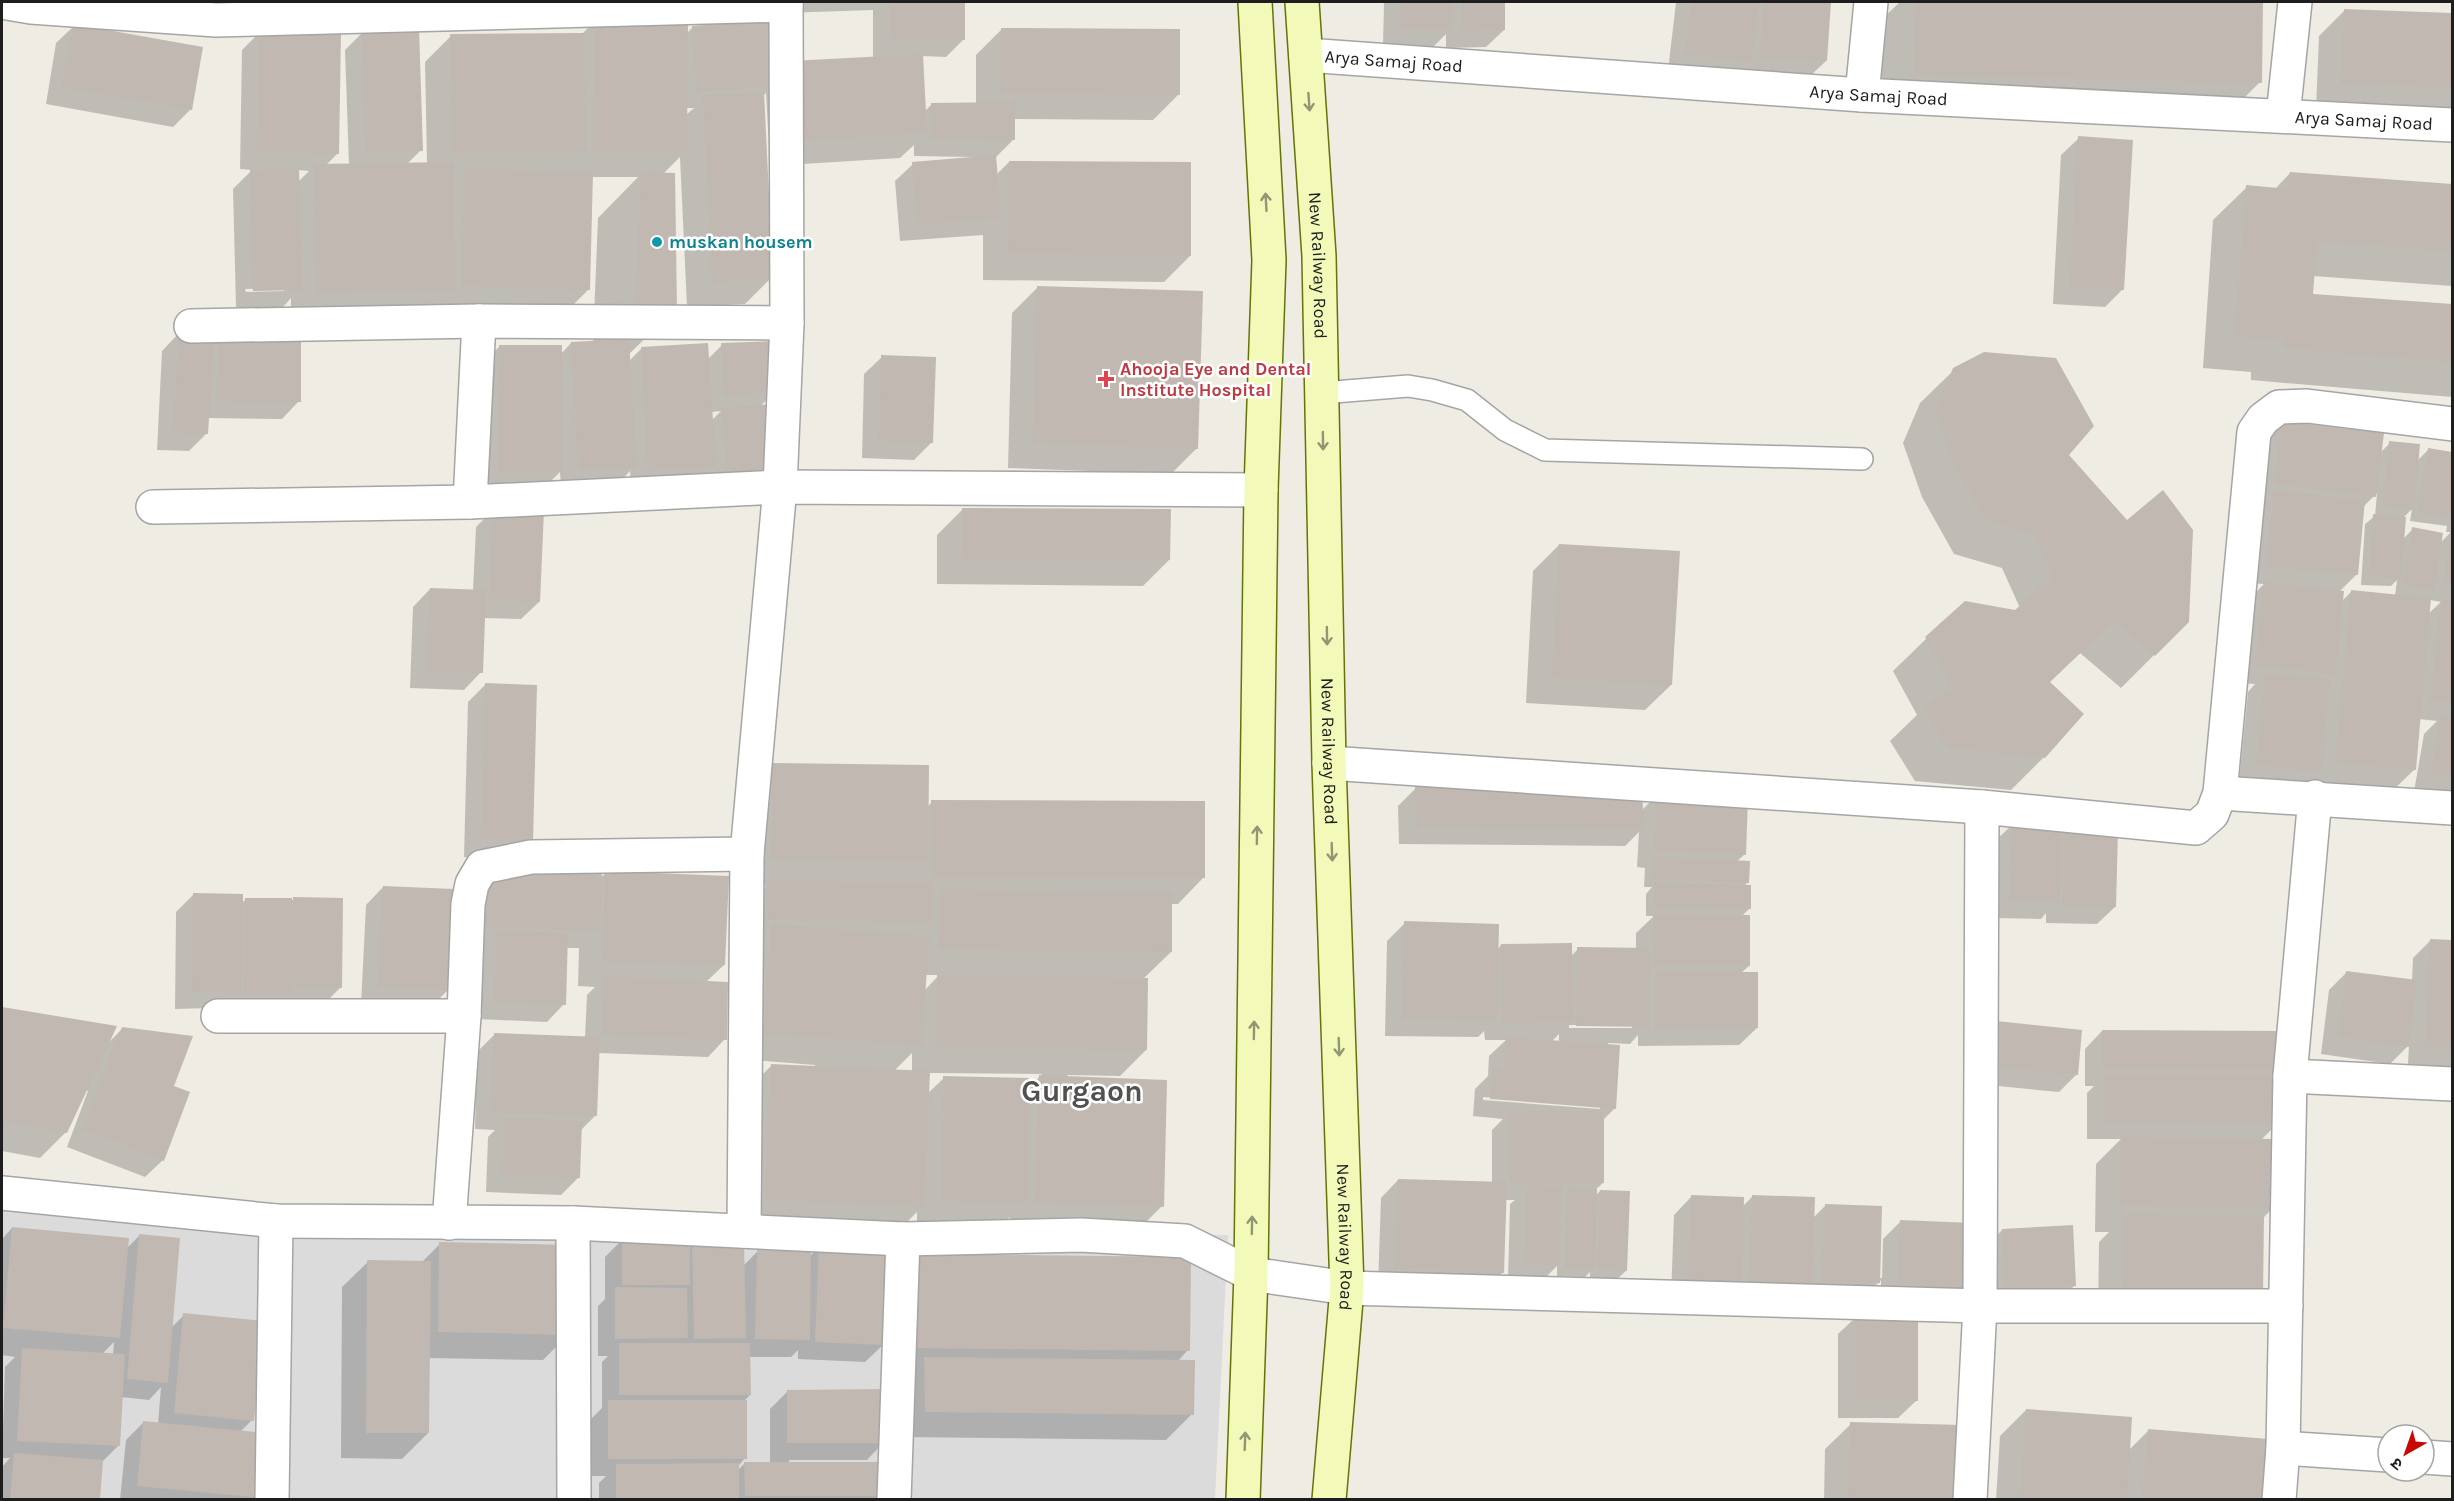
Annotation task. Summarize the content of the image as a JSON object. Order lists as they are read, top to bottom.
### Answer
{
  "streets": {
    "main road": ["New Railway Road"],
    "street": ["Arya Samaj Road"]
  },
  "crossings": [
    ["Arya Samaj Road", "New Railway Road"]
  ],
  "districts": ["Gurgaon"],
  "places": {
    "other": ["muskan housem"],
    "health": ["Ahooja Eye and Dental Institute Hospital"]
  },
  "north": "bottom left"
}
